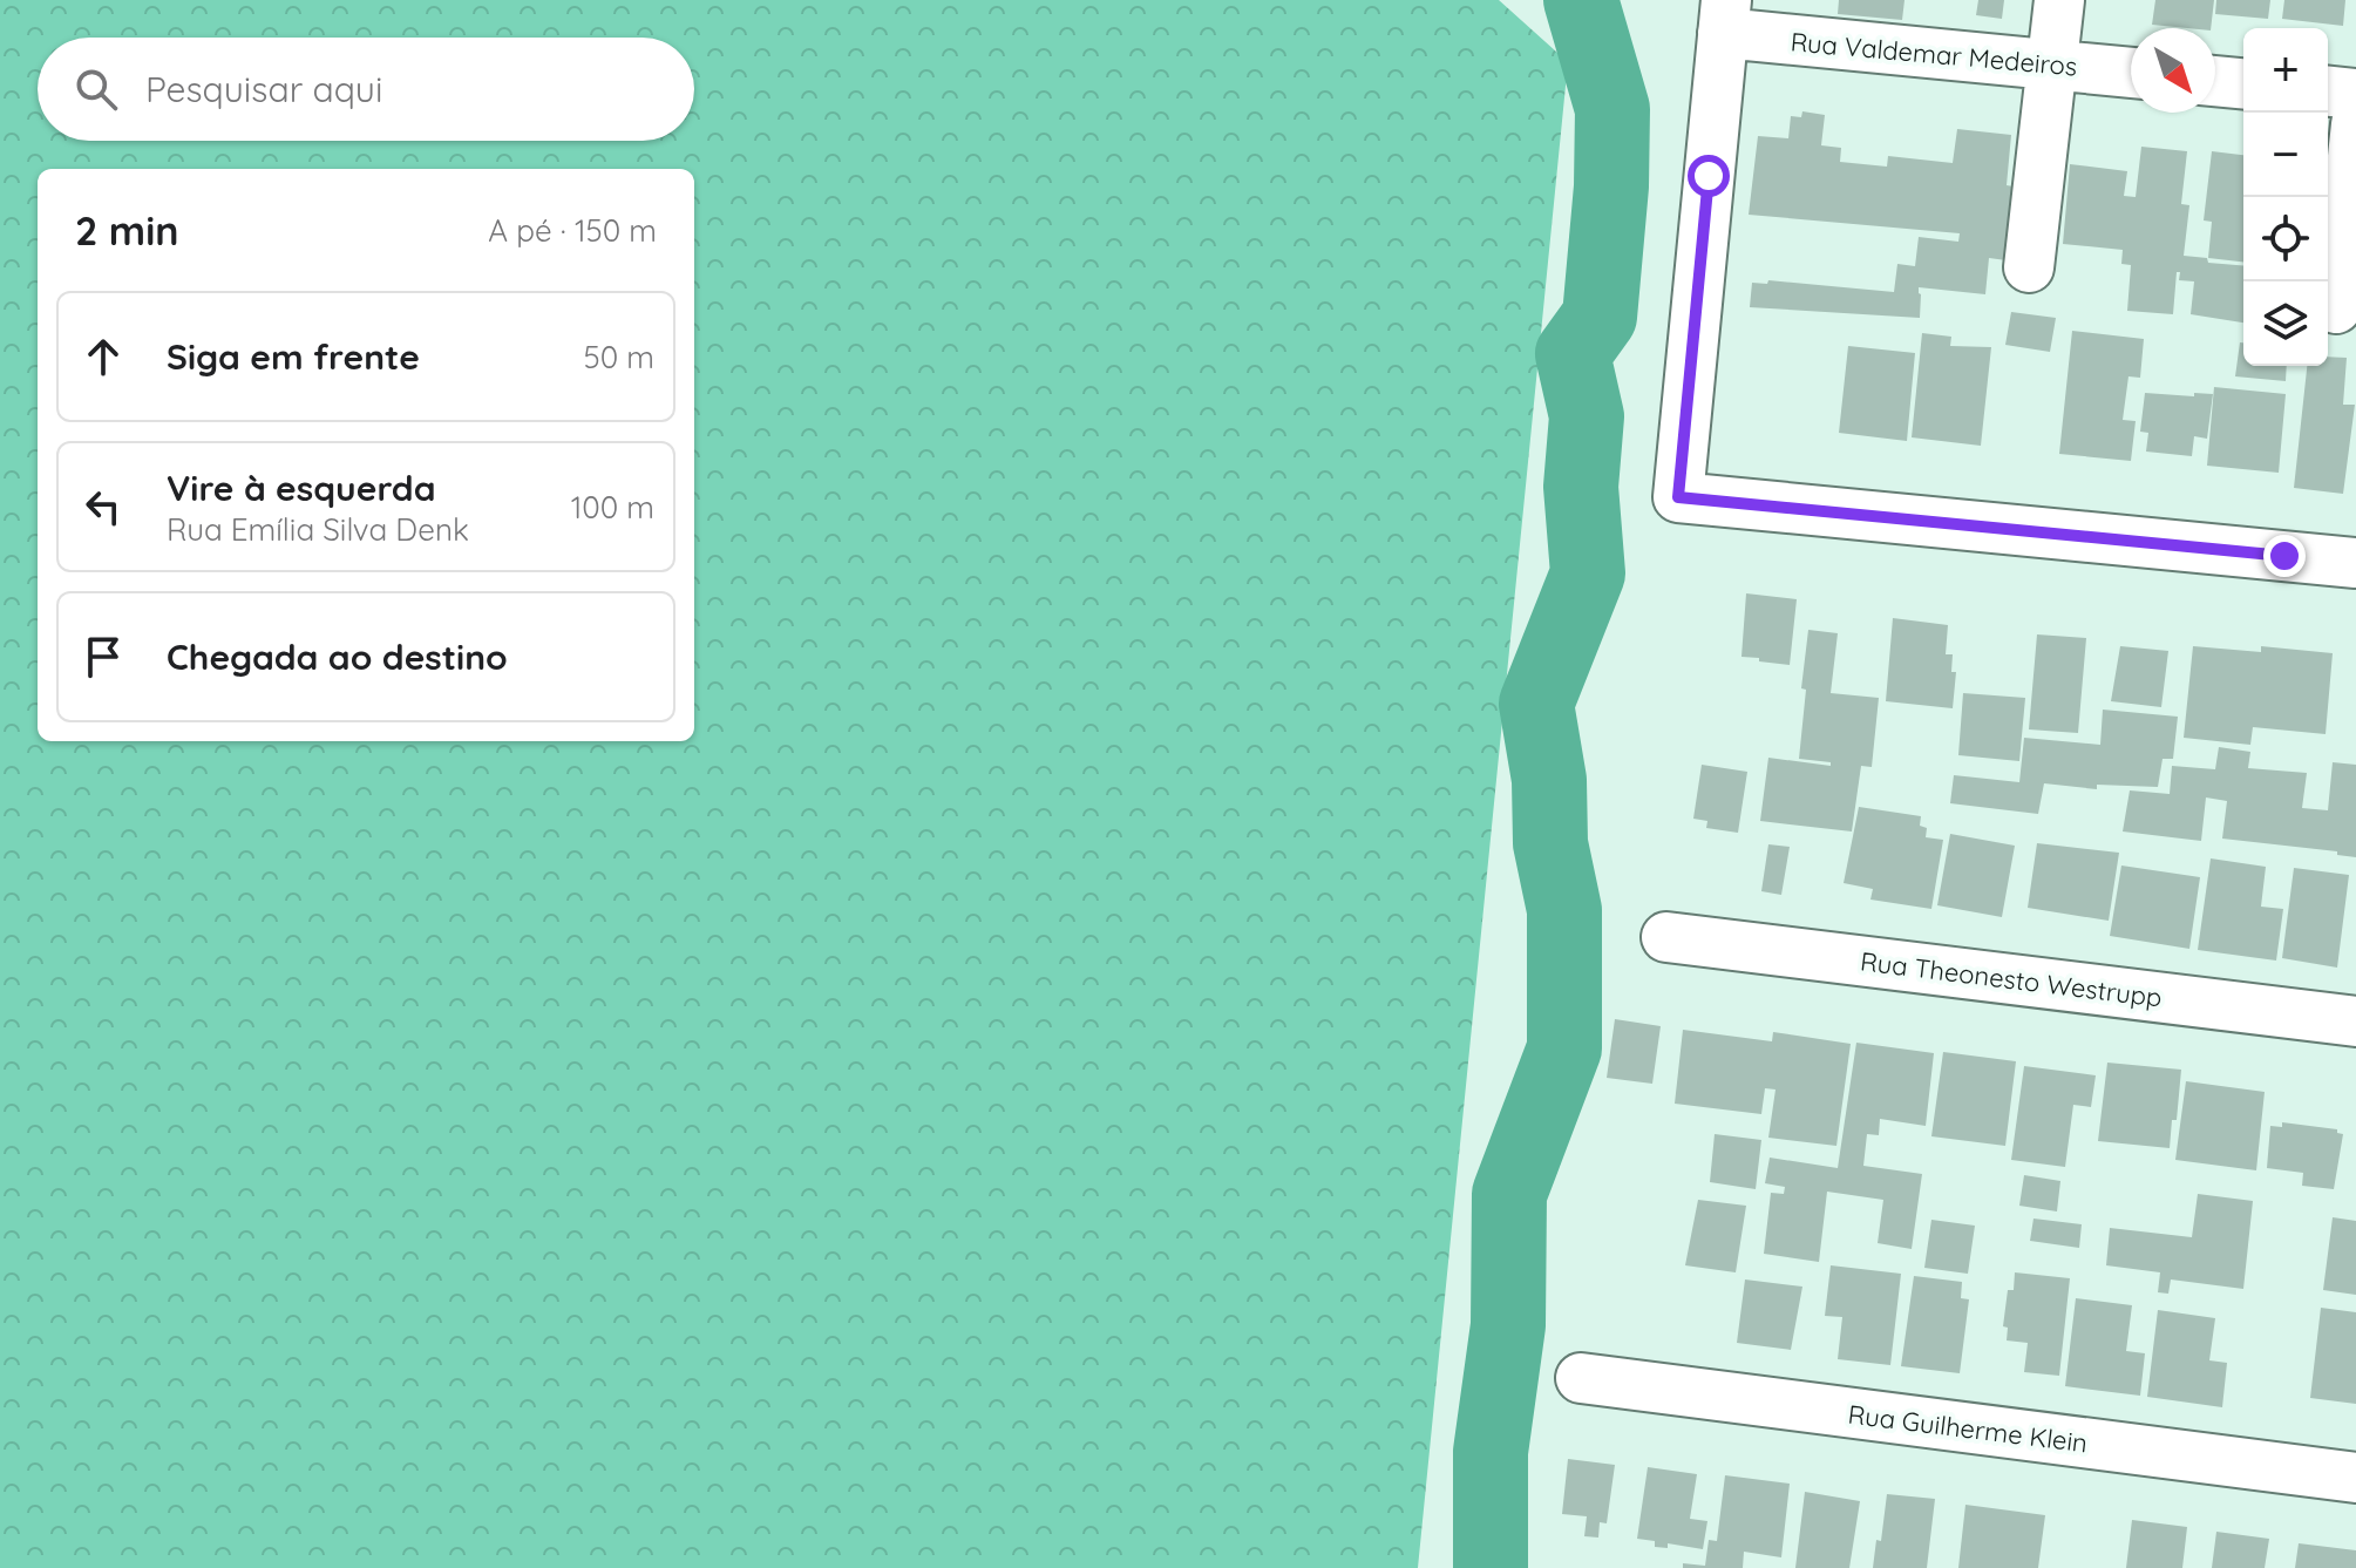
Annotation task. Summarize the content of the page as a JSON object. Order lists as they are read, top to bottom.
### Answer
{
  "streets": {
    "street": ["Rua Valdemar Medeiros", "Rua Theonesto Westrupp", "Rua Guilherme Klein"]
  },
  "north": "bottom right",
  "page": {
    "map_buttons": ["+", "−"],
    "search": "Pesquisar aqui",
    "heading": ["2 min", "A pé · 150 m"],
    "list": [
      ["Siga em frente", "50 m"],
      ["Vire à esquerda", "Rua Emília Silva Denk", "100 m"],
      "Chegada ao destino"
    ]
  }
}
